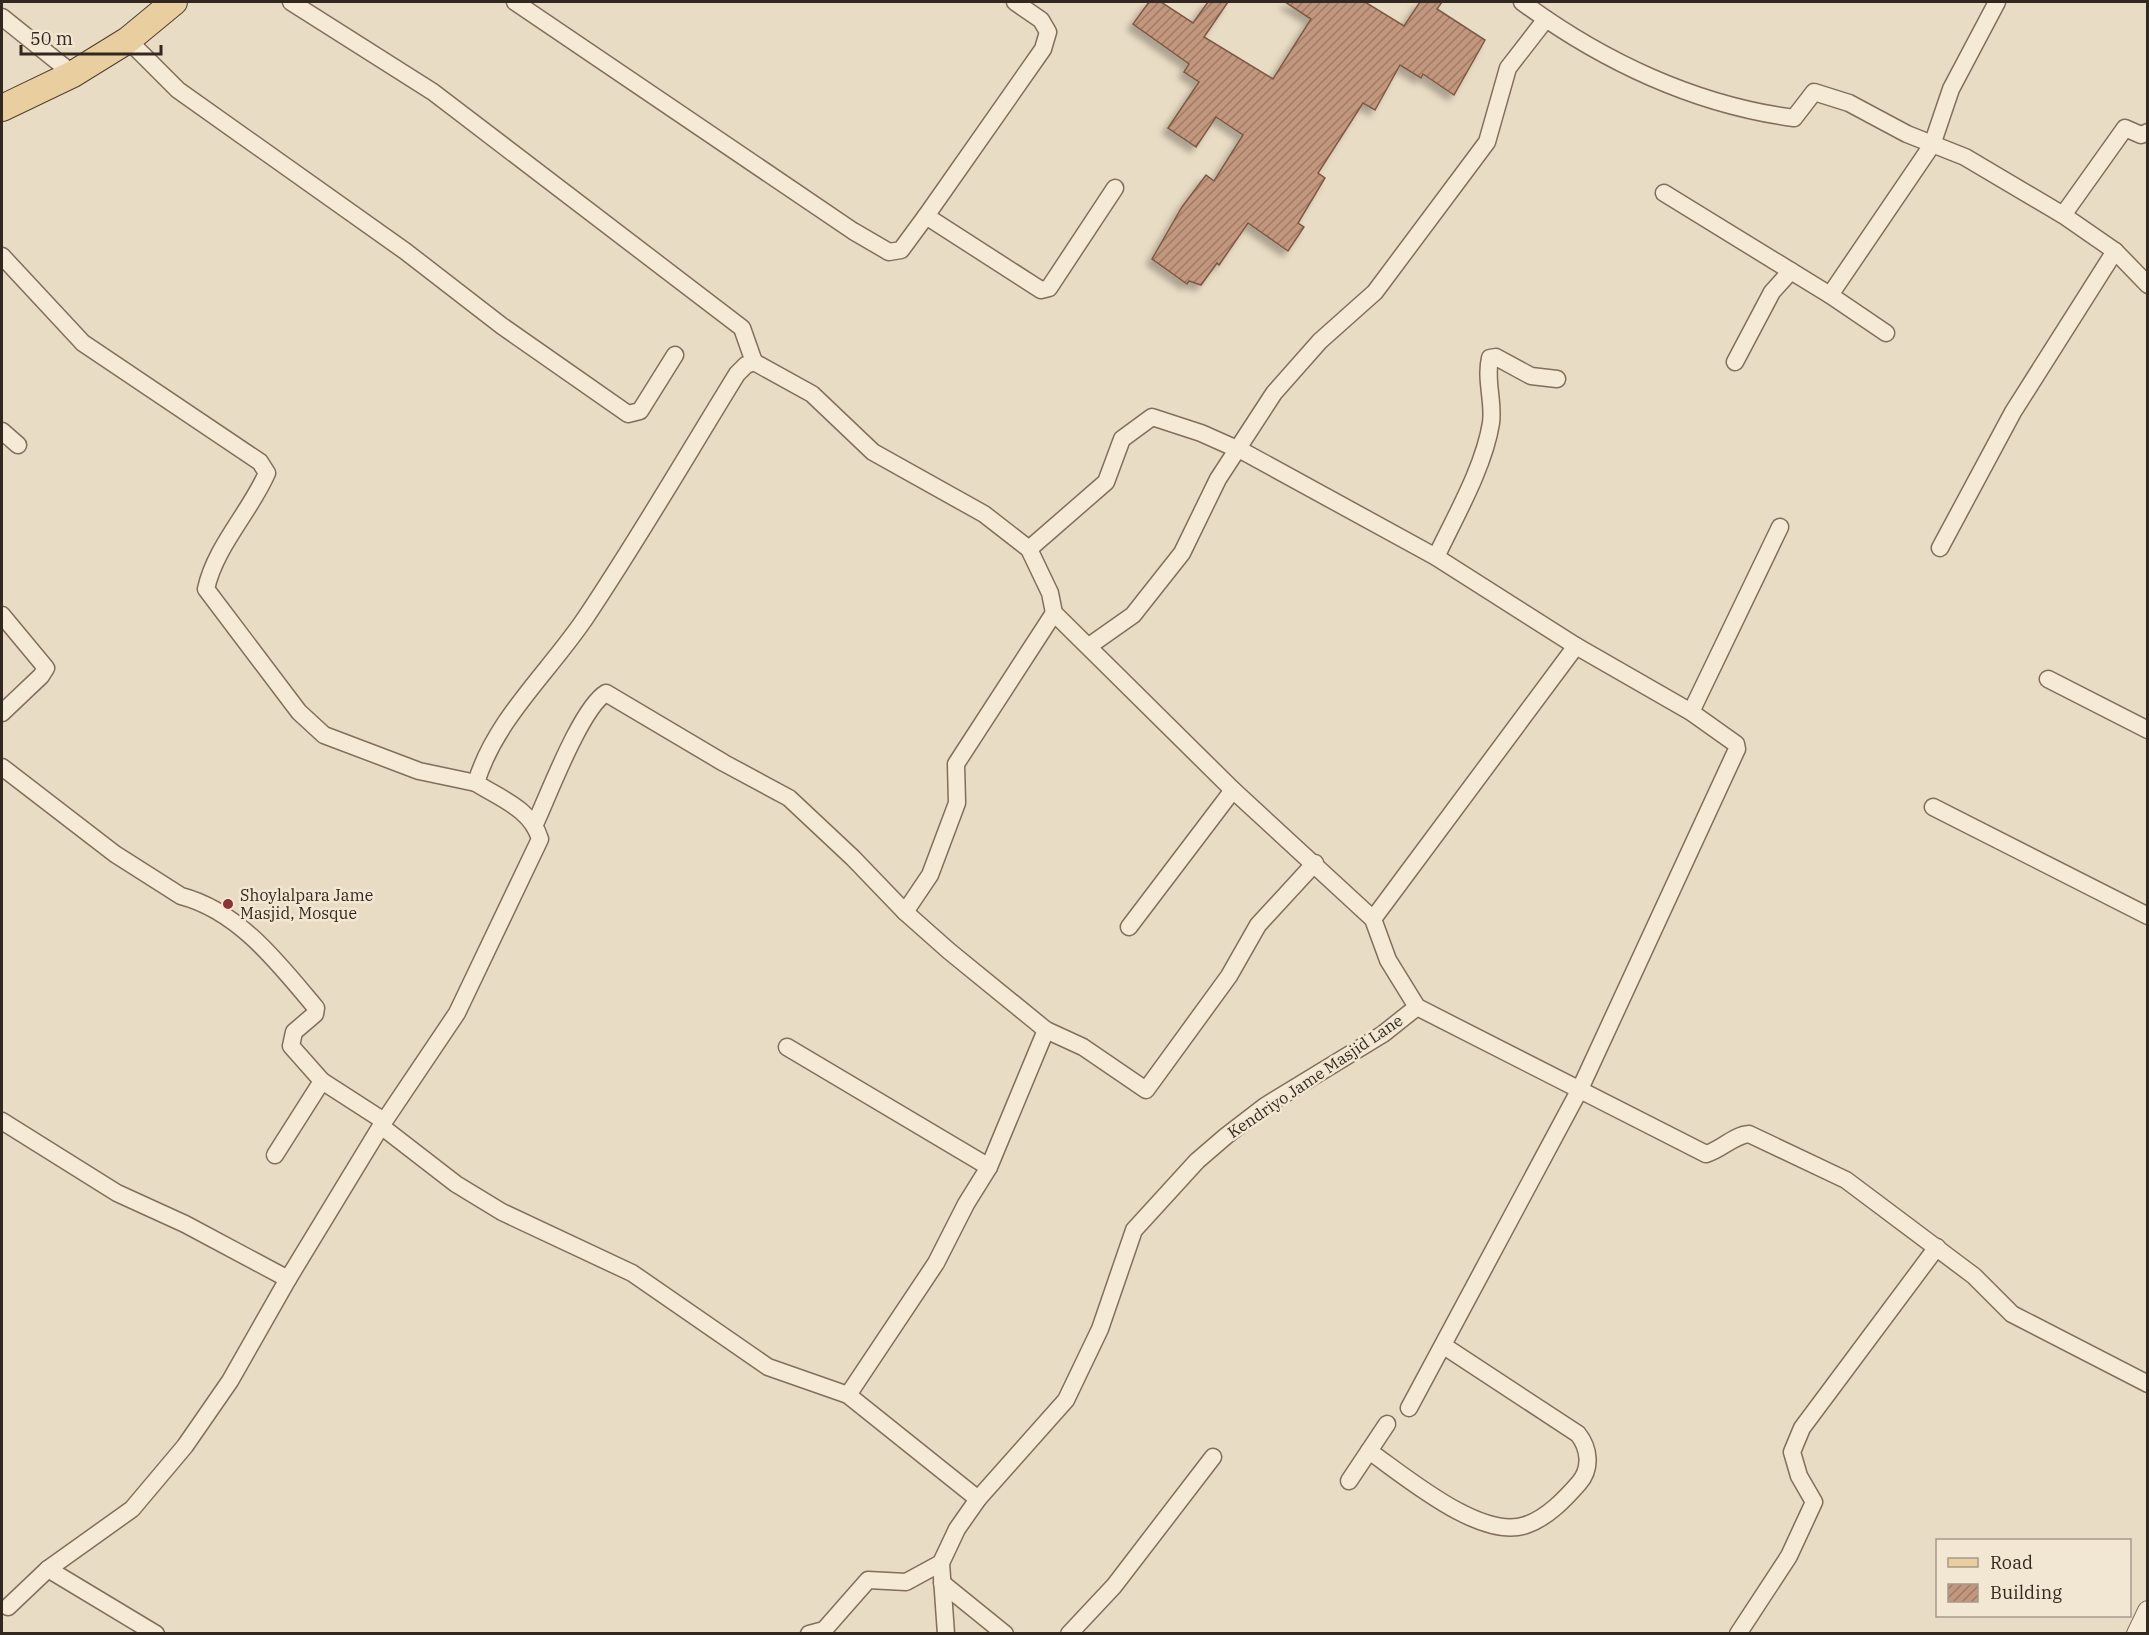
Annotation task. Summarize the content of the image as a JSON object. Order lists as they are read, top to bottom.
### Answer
{
  "streets": {
    "street": ["Kendriyo Jame Masjid Lane"]
  },
  "places": ["Shoylalpara Jame Masjid, Mosque"],
  "legend": ["Road", "Building"],
  "scale_bar": "50 m"
}
